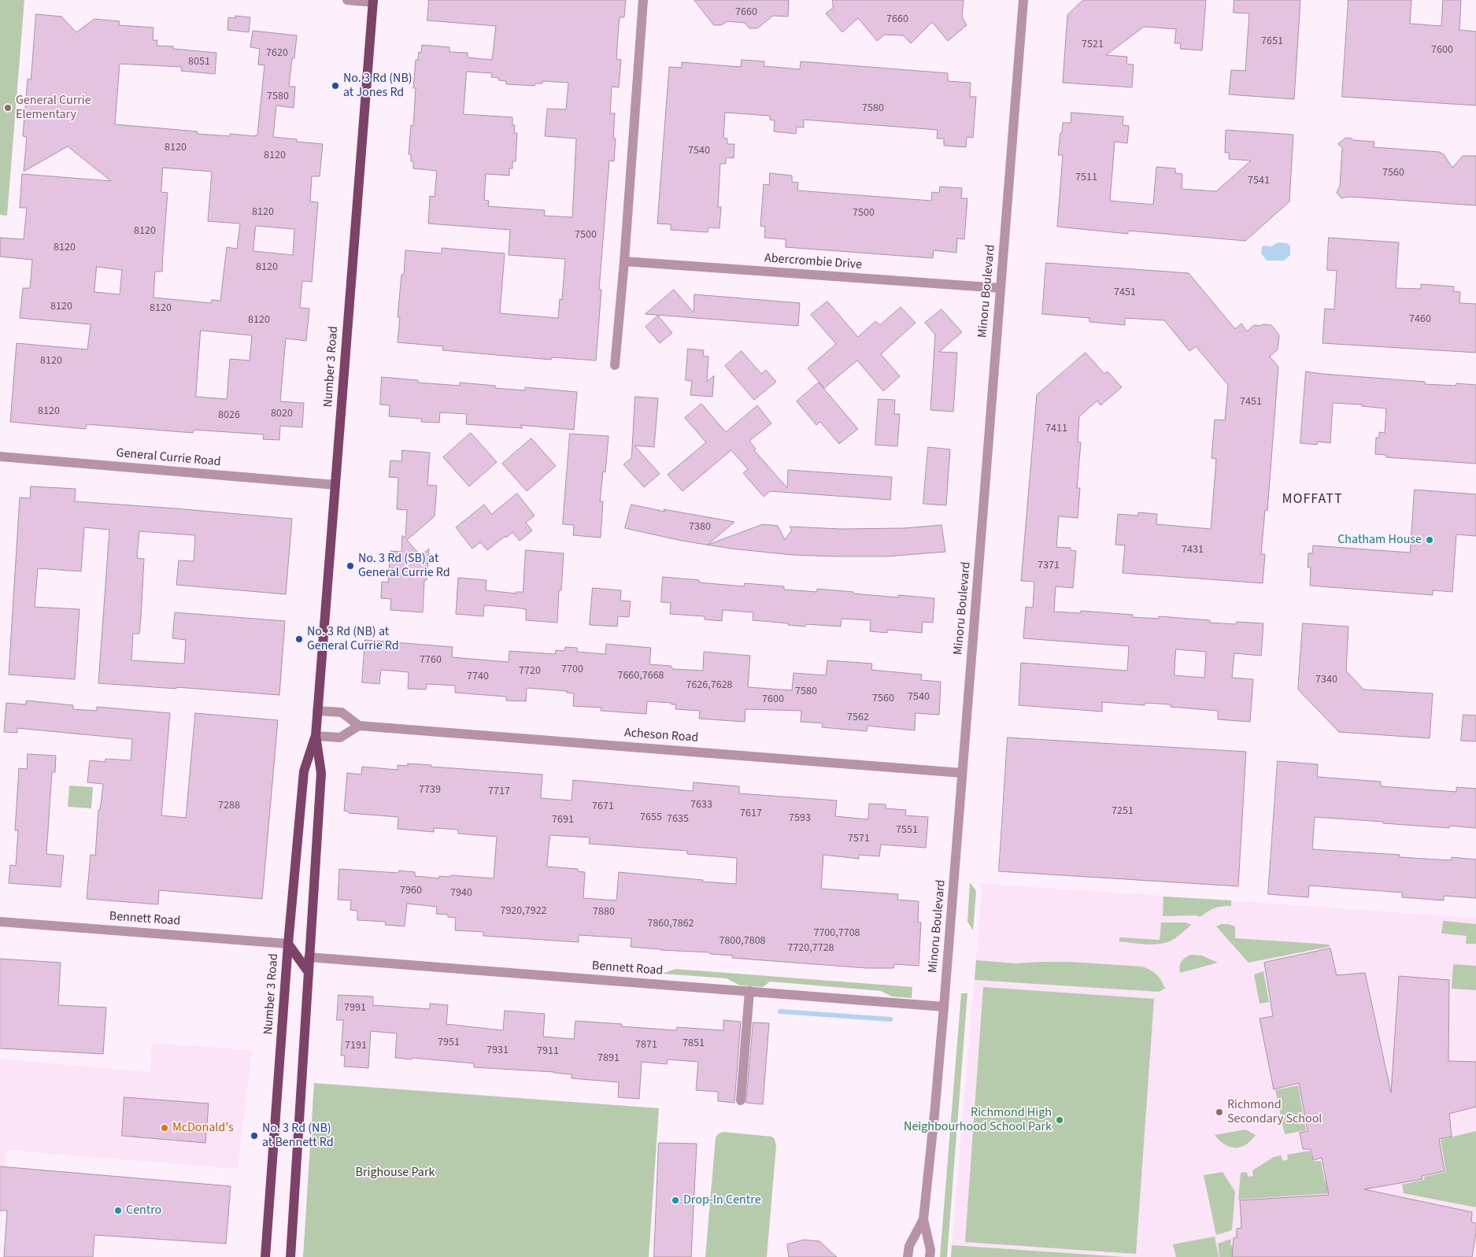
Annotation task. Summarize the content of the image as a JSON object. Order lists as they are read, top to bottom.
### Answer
{
  "streets": {
    "main road": ["Number 3 Road"],
    "street": [
      "Abercrombie Drive",
      "Minoru Boulevard",
      "General Currie Road",
      "Acheson Road",
      "Bennett Road"
    ]
  },
  "crossings": [
    ["Abercrombie Drive", "Minoru Boulevard"],
    ["Minoru Boulevard", "Acheson Road"],
    ["Minoru Boulevard", "Bennett Road"],
    ["Number 3 Road", "General Currie Road"],
    ["Number 3 Road", "Bennett Road"]
  ],
  "districts": ["MOFFATT"],
  "parks": ["Brighouse Park"],
  "places": [
    "No. 3 Rd (NB) at Jones Rd",
    "General Currie Elementary",
    "Chatham House",
    "No. 3 Rd (SB) at General Currie Rd",
    "No. 3 Rd (NB) at General Currie Rd",
    "Richmond Secondary School",
    "Richmond High Neighbourhood School Park",
    "McDonald's",
    "No. 3 Rd (NB) at Bennett Rd",
    "Drop-In Centre",
    "Centro"
  ],
  "house_numbers": [
    "7660",
    "7660",
    "7651",
    "7521",
    "7600",
    "7620",
    "8051",
    "7580",
    "7580",
    "8120",
    "7540",
    "8120",
    "7560",
    "7511",
    "7541",
    "8120",
    "7500",
    "8120",
    "7500",
    "8120",
    "8120",
    "7451",
    "8120",
    "8120",
    "7460",
    "8120",
    "8120",
    "7451",
    "8120",
    "8020",
    "8026",
    "7411",
    "7380",
    "7431",
    "7371",
    "7760",
    "7700",
    "7720",
    "7660,7668",
    "7740",
    "7340",
    "7626,7628",
    "7580",
    "7540",
    "7560",
    "7600",
    "7562",
    "7739",
    "7717",
    "7633",
    "7288",
    "7671",
    "7251",
    "7617",
    "7655",
    "7593",
    "7635",
    "7691",
    "7551",
    "7571",
    "7960",
    "7940",
    "7920,7922",
    "7880",
    "7860,7862",
    "7700,7708",
    "7800,7808",
    "7720,7728",
    "7991",
    "7951",
    "7851",
    "7871",
    "7191",
    "7931",
    "7911",
    "7891"
  ]
}
